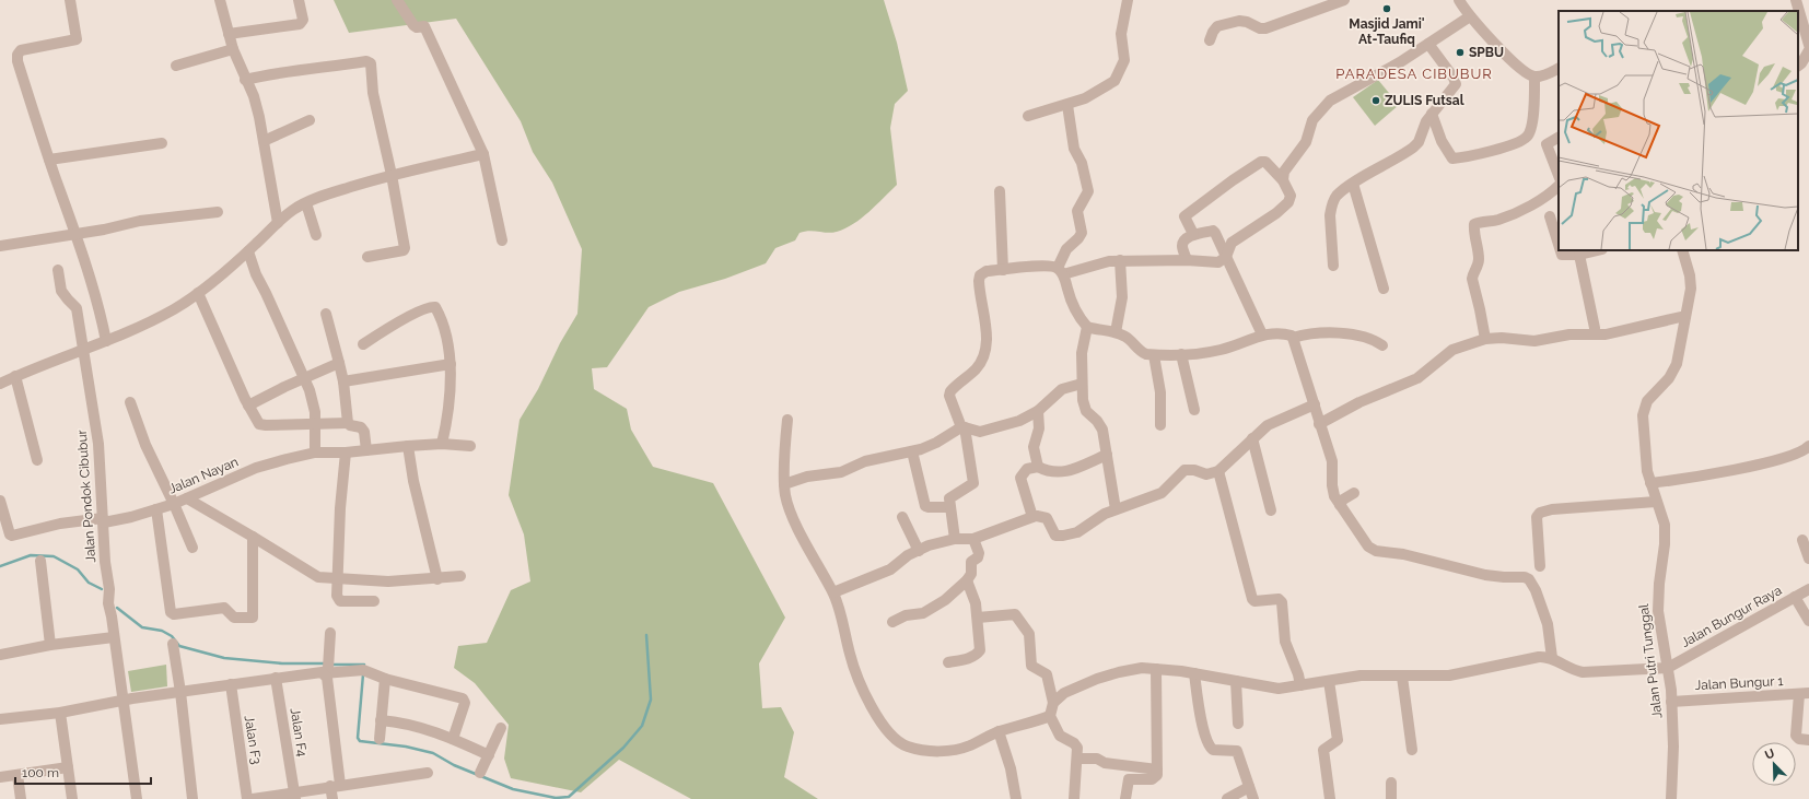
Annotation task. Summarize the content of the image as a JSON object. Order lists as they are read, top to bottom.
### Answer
{
  "streets": {
    "street": [
      "Jalan Nayan",
      "Jalan Pondok Cibubur",
      "Jalan Bungur Raya",
      "Jalan Putri Tunggal",
      "Jalan Bungur 1",
      "Jalan F4",
      "Jalan F3"
    ]
  },
  "crossings": [
    ["Jalan Nayan", "Jalan Pondok Cibubur"],
    ["Jalan Bungur Raya", "Jalan Putri Tunggal"],
    ["Jalan Putri Tunggal", "Jalan Bungur 1"]
  ],
  "districts": ["PARADESA CIBUBUR"],
  "places": ["Masjid Jami' At-Taufiq", "SPBU", "ZULIS Futsal"],
  "scale_bar": "100 m",
  "north": "top left"
}
